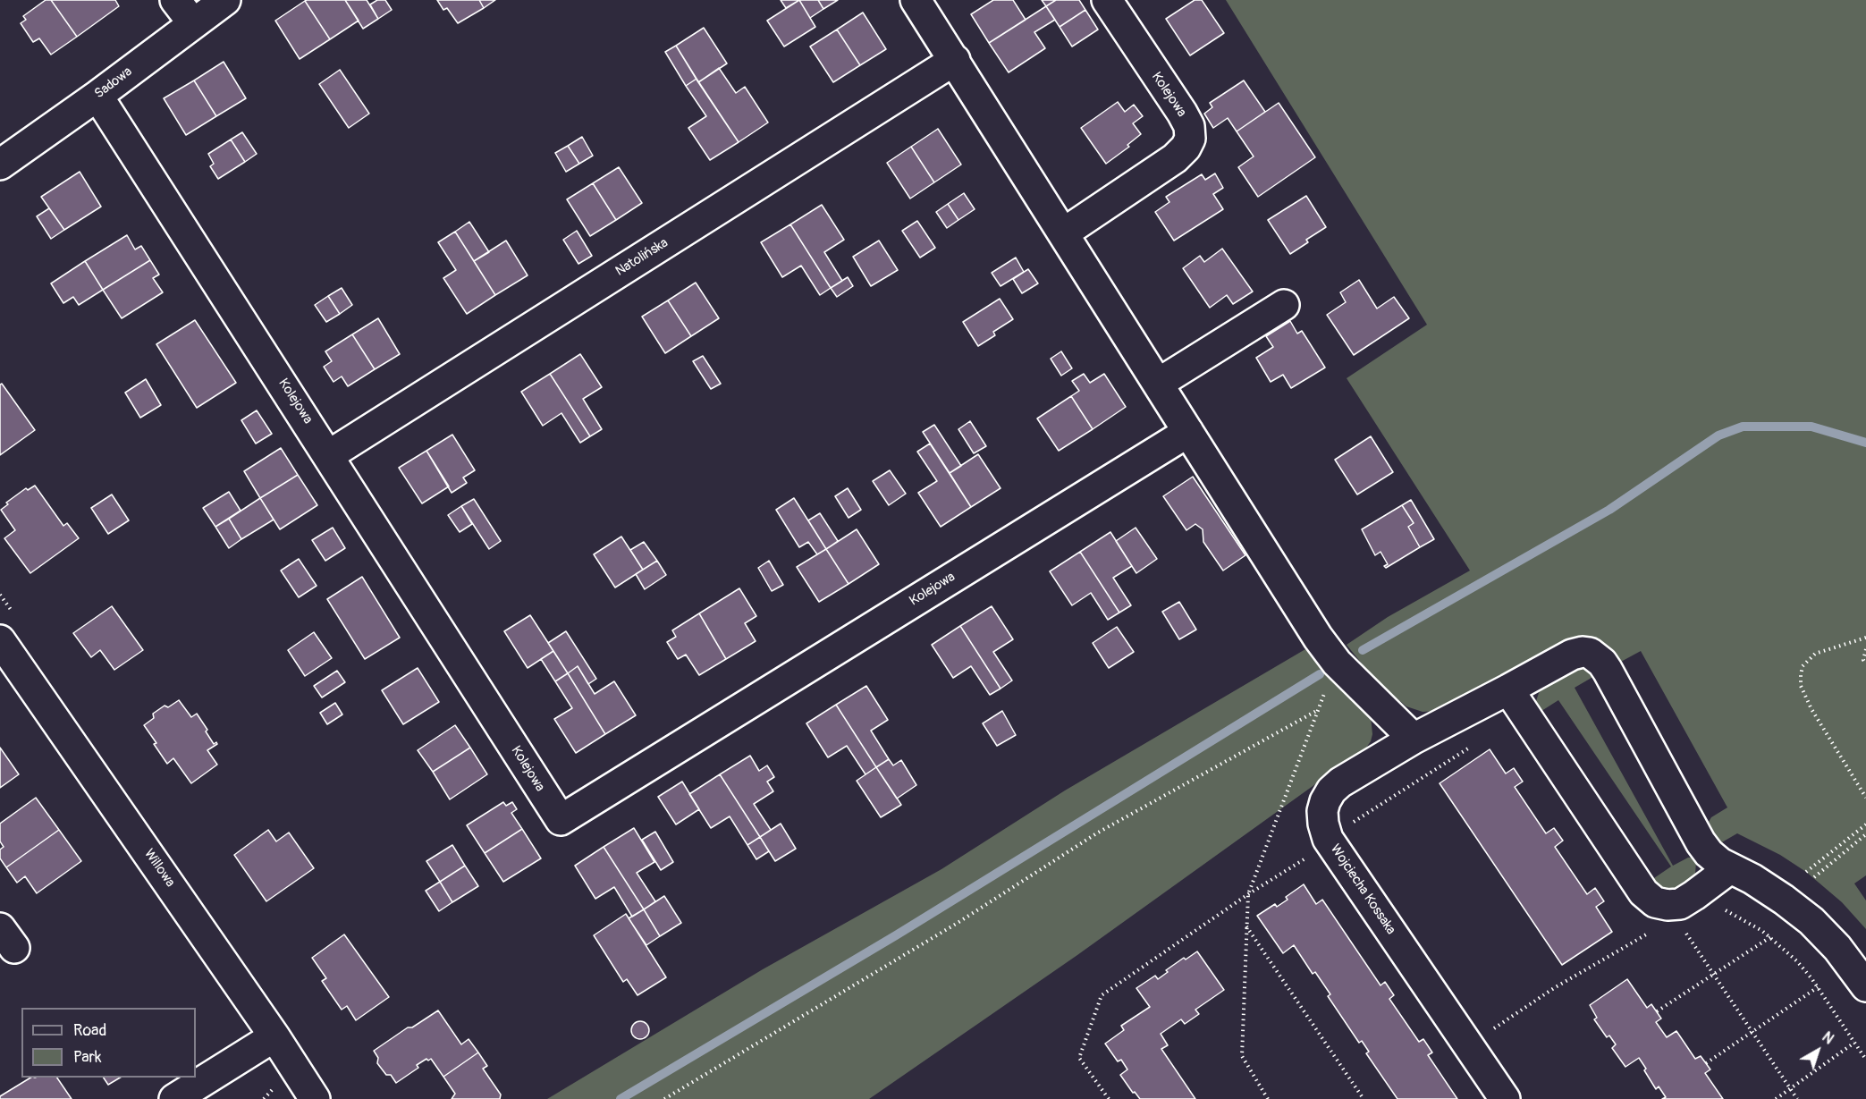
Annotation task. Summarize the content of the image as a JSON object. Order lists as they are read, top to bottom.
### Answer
{
  "streets": {
    "street": [
      "Sadowa",
      "Kolejowa",
      "Natolińska",
      "Willowa",
      "Wojciecha Kossaka"
    ]
  },
  "crossings": [
    ["Sadowa", "Kolejowa"],
    ["Kolejowa", "Natolińska"]
  ],
  "legend": ["Road", "Park"],
  "north": "top right"
}
